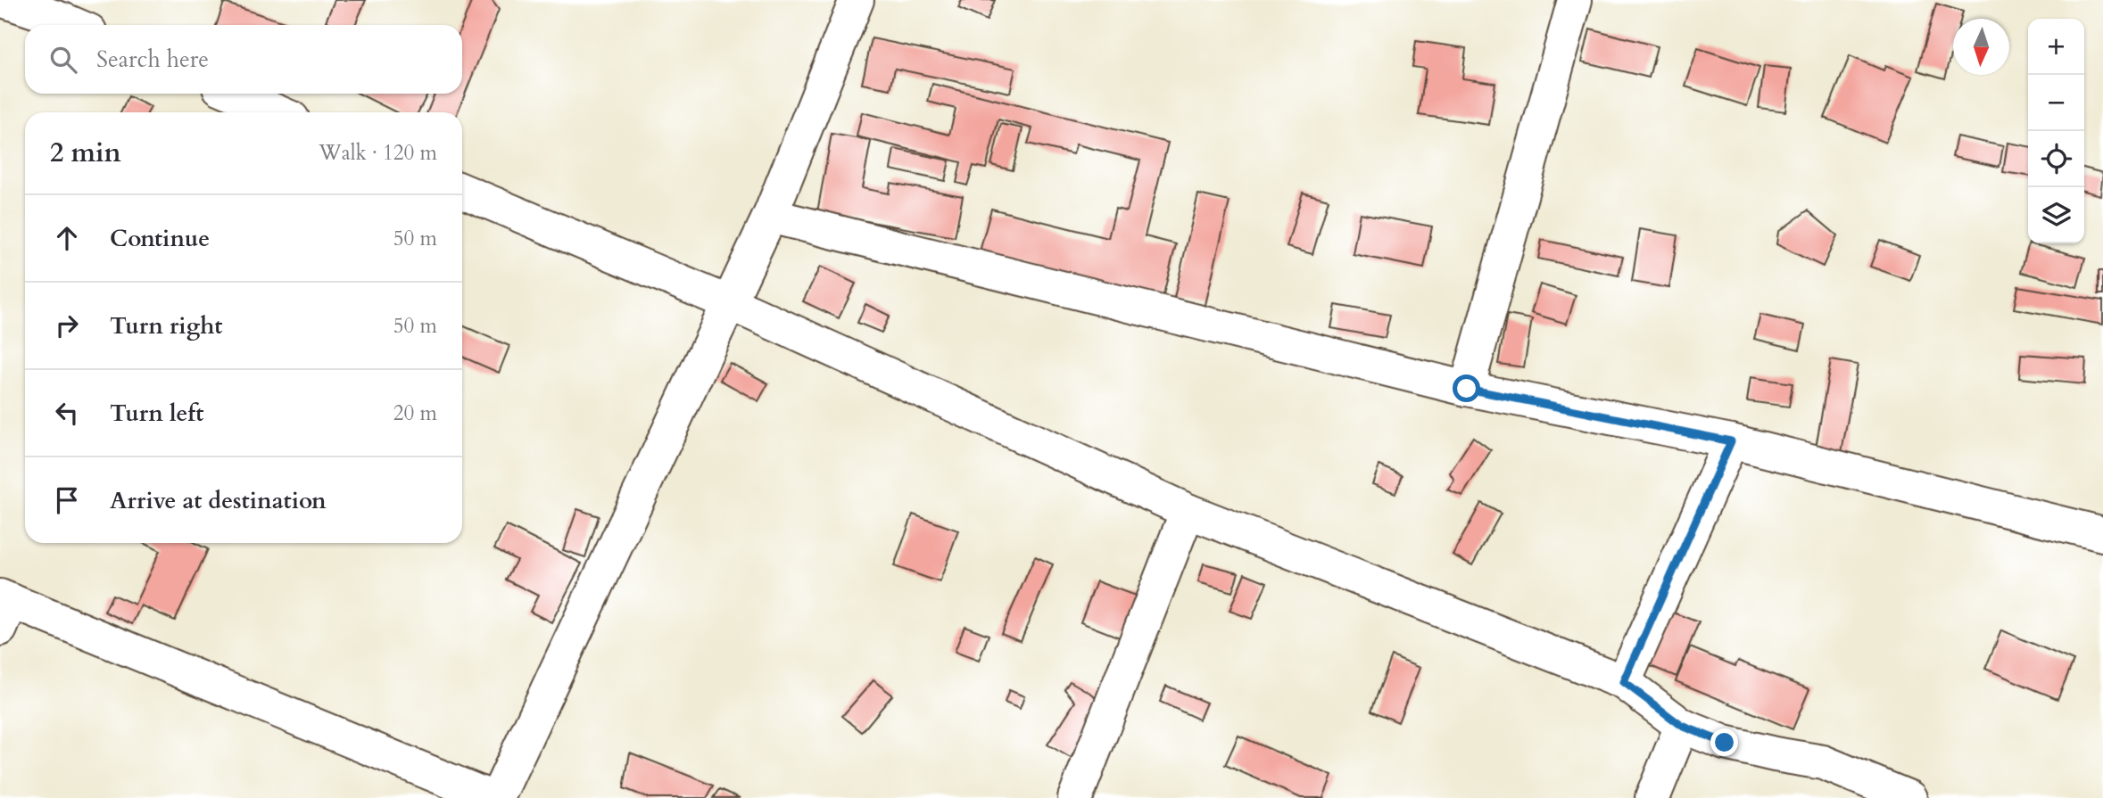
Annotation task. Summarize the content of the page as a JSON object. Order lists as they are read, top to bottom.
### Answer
{
  "north": "bottom",
  "page": {
    "map_buttons": ["+", "−"],
    "search": "Search here",
    "heading": ["2 min", "Walk · 120 m"],
    "list": [
      ["Continue", "50 m"],
      ["Turn right", "50 m"],
      ["Turn left", "20 m"],
      "Arrive at destination"
    ]
  }
}
